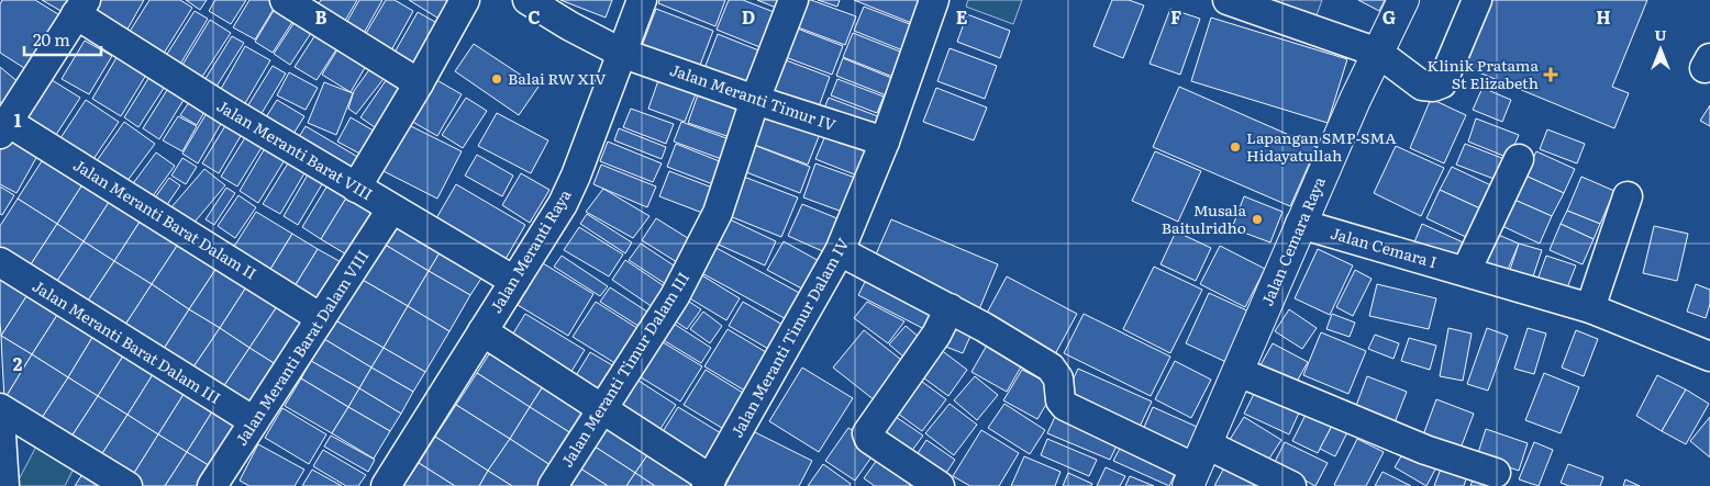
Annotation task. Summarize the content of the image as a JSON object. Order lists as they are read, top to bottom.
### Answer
{
  "streets": {
    "main road": ["Jalan Cemara Raya"],
    "street": [
      "Jalan Meranti Timur IV",
      "Jalan Meranti Barat VIII",
      "Jalan Meranti Barat Dalam II",
      "Jalan Cemara I",
      "Jalan Meranti Raya",
      "Jalan Meranti Timur Dalam IV",
      "Jalan Meranti Barat Dalam III",
      "Jalan Meranti Barat Dalam VIII",
      "Jalan Meranti Timur Dalam III"
    ]
  },
  "crossings": [
    ["Jalan Meranti Timur IV", "Jalan Meranti Raya"],
    ["Jalan Meranti Timur IV", "Jalan Meranti Timur Dalam IV"],
    ["Jalan Meranti Timur IV", "Jalan Meranti Timur Dalam III"],
    ["Jalan Meranti Barat VIII", "Jalan Meranti Raya"],
    ["Jalan Meranti Barat VIII", "Jalan Meranti Barat Dalam VIII"],
    ["Jalan Meranti Barat Dalam II", "Jalan Meranti Barat Dalam VIII"],
    ["Jalan Cemara Raya", "Jalan Cemara I"],
    ["Jalan Meranti Barat Dalam III", "Jalan Meranti Barat Dalam VIII"]
  ],
  "places": {
    "health": ["Klinik Pratama St Elizabeth"],
    "other": ["Balai RW XIV", "Lapangan SMP-SMA Hidayatullah", "Musala Baitulridho"]
  },
  "scale_bar": "20 m",
  "north": "top",
  "grid": {
    "columns": [
      "B",
      "C",
      "D",
      "E",
      "F",
      "G",
      "H"
    ],
    "rows": ["1", "2"]
  }
}
